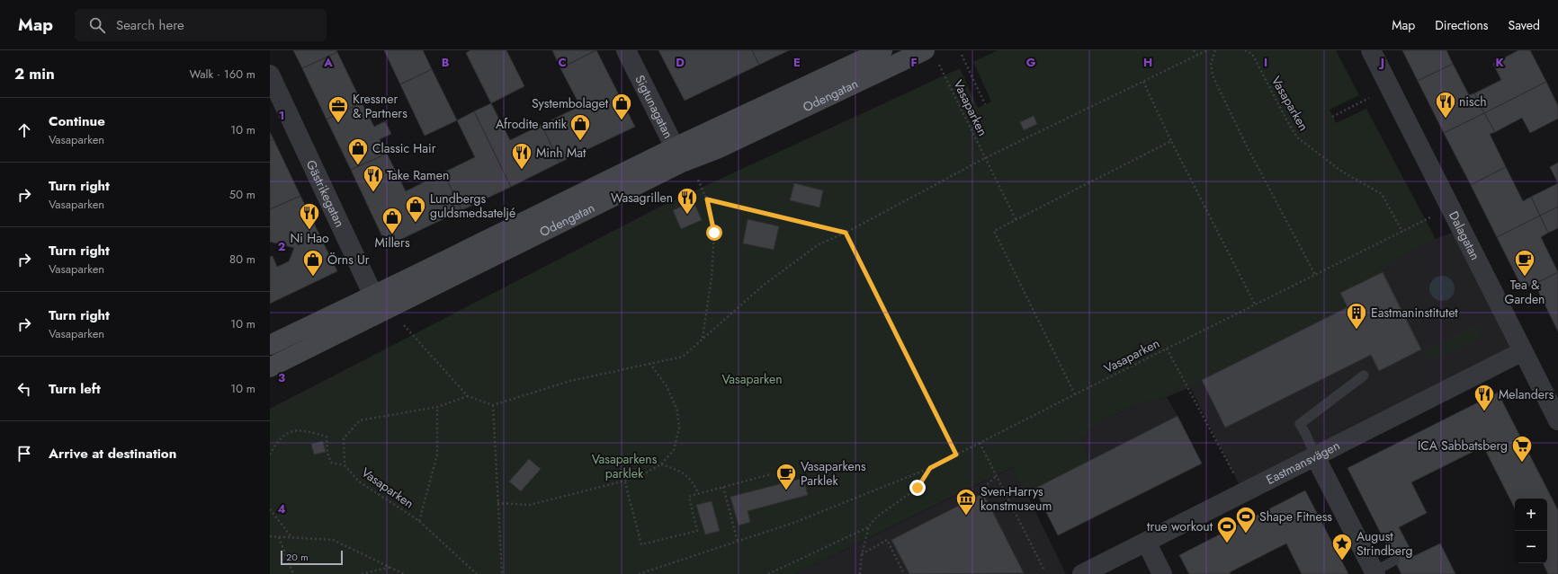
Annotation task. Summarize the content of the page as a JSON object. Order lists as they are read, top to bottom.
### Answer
{
  "streets": {
    "main road": ["Odengatan"],
    "street": [
      "Sigtunagatan",
      "Gästrikegatan",
      "Dalagatan",
      "Eastmansvägen"
    ],
    "path": ["Vasaparken"]
  },
  "crossings": [
    ["Odengatan", "Sigtunagatan"],
    ["Odengatan", "Gästrikegatan"],
    ["Dalagatan", "Eastmansvägen"]
  ],
  "parks": ["Vasaparken", "Vasaparkens parklek"],
  "places": {
    "restaurant": [
      "nisch",
      "Minh Mat",
      "Take Ramen",
      "Wasagrillen",
      "Ni Hao",
      "Melanders"
    ],
    "shop": [
      "Systembolaget",
      "Afrodite antik",
      "Classic Hair",
      "Lundbergs guldsmedsateljé",
      "Millers",
      "Örns Ur"
    ],
    "office": ["Kressner & Partners"],
    "cafe": ["Tea & Garden", "Vasaparkens Parklek"],
    "building": ["Eastmaninstitutet"],
    "supermarket": ["ICA Sabbatsberg"],
    "museum": ["Sven-Harrys konstmuseum"],
    "sports": ["Shape Fitness", "true workout"],
    "place": ["August Strindberg"]
  },
  "scale_bar": "20 m",
  "page": {
    "header": "Map",
    "search": "Search here",
    "nav": ["Map", "Directions", "Saved"],
    "heading": ["2 min", "Walk · 160 m"],
    "list": [
      ["Continue", "Vasaparken", "10 m"],
      ["Turn right", "Vasaparken", "50 m"],
      ["Turn right", "Vasaparken", "80 m"],
      ["Turn right", "Vasaparken", "10 m"],
      ["Turn left", "10 m"],
      "Arrive at destination"
    ],
    "map_buttons": ["+", "−"],
    "scale": "20 m"
  },
  "grid": {
    "columns": [
      "A",
      "B",
      "C",
      "D",
      "E",
      "F",
      "G",
      "H",
      "I",
      "J",
      "K"
    ],
    "rows": [
      "1",
      "2",
      "3",
      "4"
    ]
  }
}
